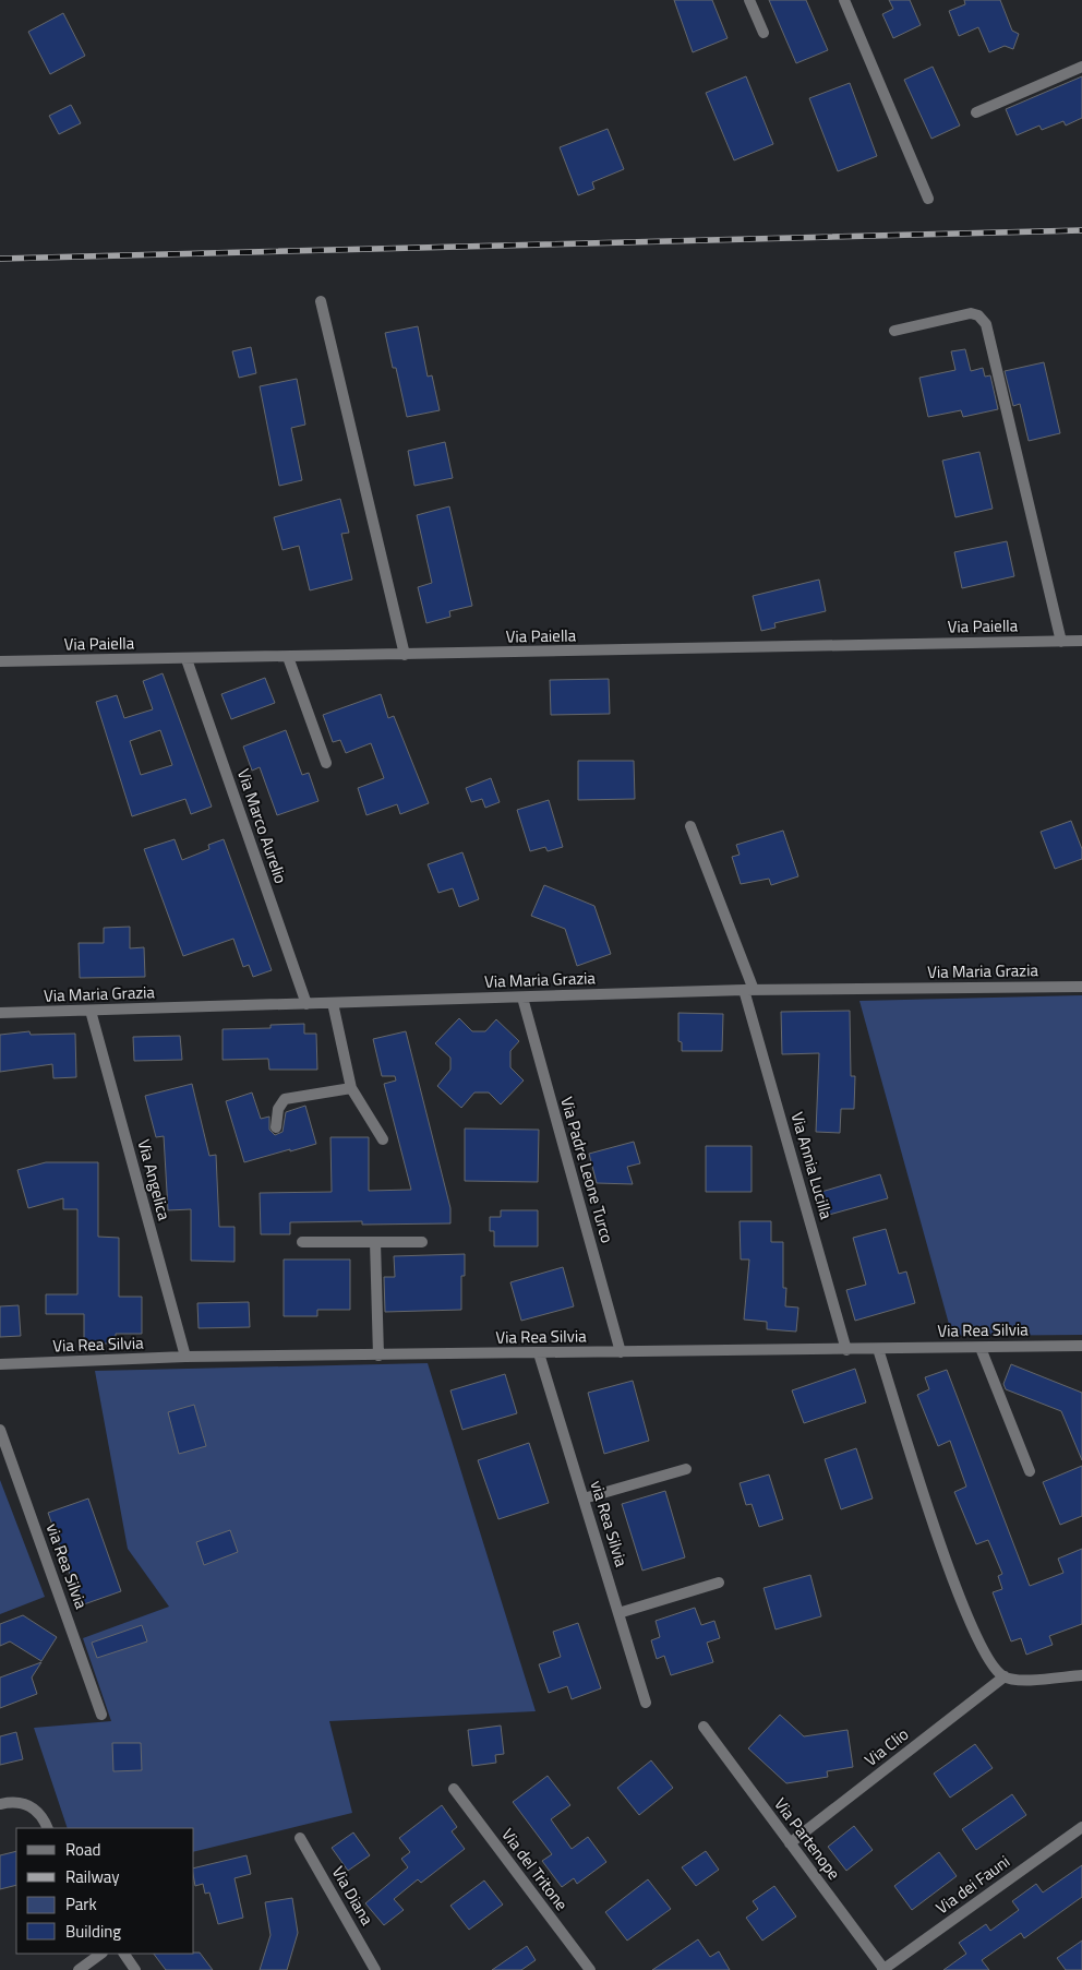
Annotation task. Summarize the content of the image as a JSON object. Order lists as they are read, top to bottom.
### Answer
{
  "streets": {
    "street": [
      "Via Paiella",
      "Via Marco Aurelio",
      "Via Maria Grazia",
      "Via Annia Lucilla",
      "Via Padre Leone Turco",
      "Via Angelica",
      "Via Rea Silvia",
      "via Rea Silvia",
      "Via Clio",
      "Via Partenope",
      "Via del Tritone",
      "Via dei Fauni",
      "Via Diana"
    ]
  },
  "crossings": [
    ["Via Paiella", "Via Marco Aurelio"],
    ["Via Marco Aurelio", "Via Maria Grazia"],
    ["Via Maria Grazia", "Via Annia Lucilla"],
    ["Via Maria Grazia", "Via Padre Leone Turco"],
    ["Via Maria Grazia", "Via Angelica"],
    ["Via Annia Lucilla", "Via Rea Silvia"],
    ["Via Padre Leone Turco", "Via Rea Silvia"],
    ["Via Angelica", "Via Rea Silvia"],
    ["Via Rea Silvia", "via Rea Silvia"],
    ["Via Clio", "Via Partenope"],
    ["Via Partenope", "Via dei Fauni"]
  ],
  "legend": [
    "Road",
    "Railway",
    "Park",
    "Building"
  ]
}
